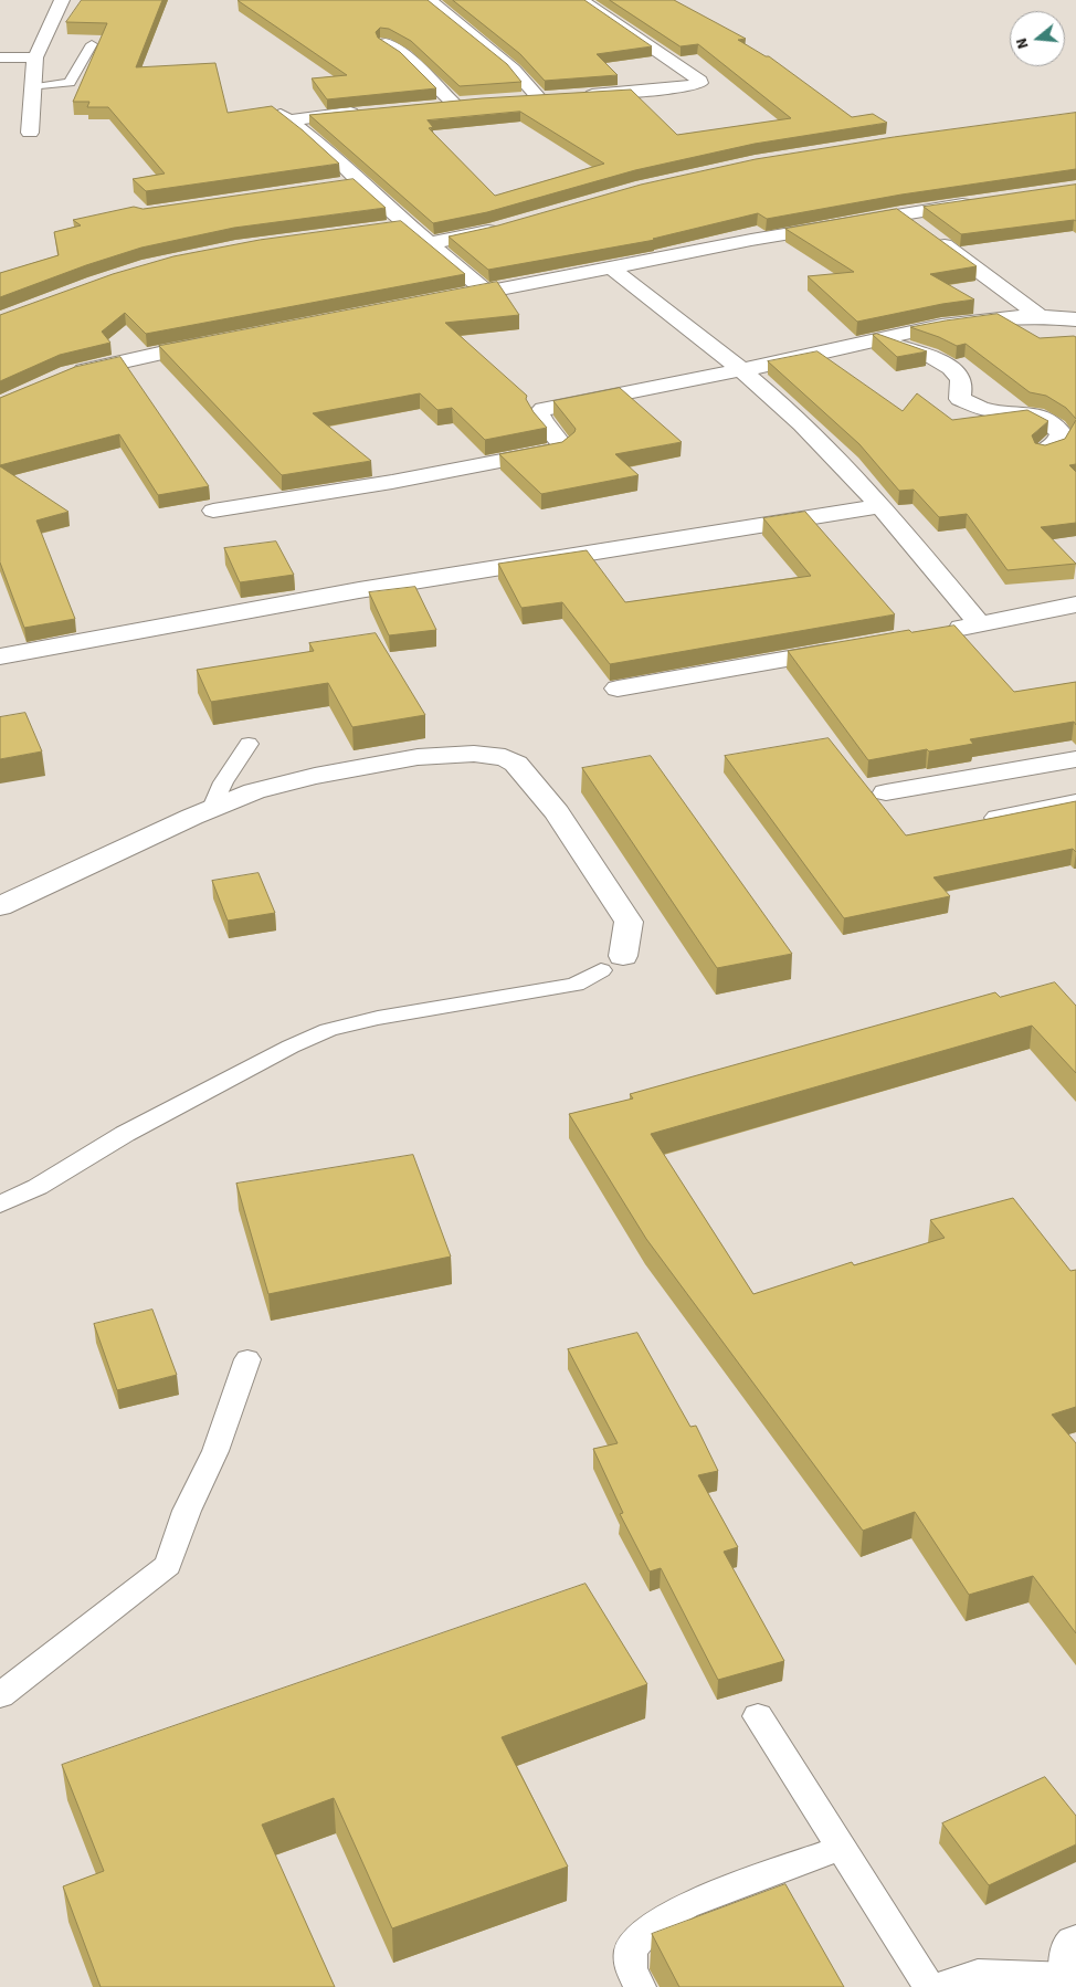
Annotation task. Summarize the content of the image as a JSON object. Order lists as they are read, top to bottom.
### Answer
{
  "north": "left"
}
